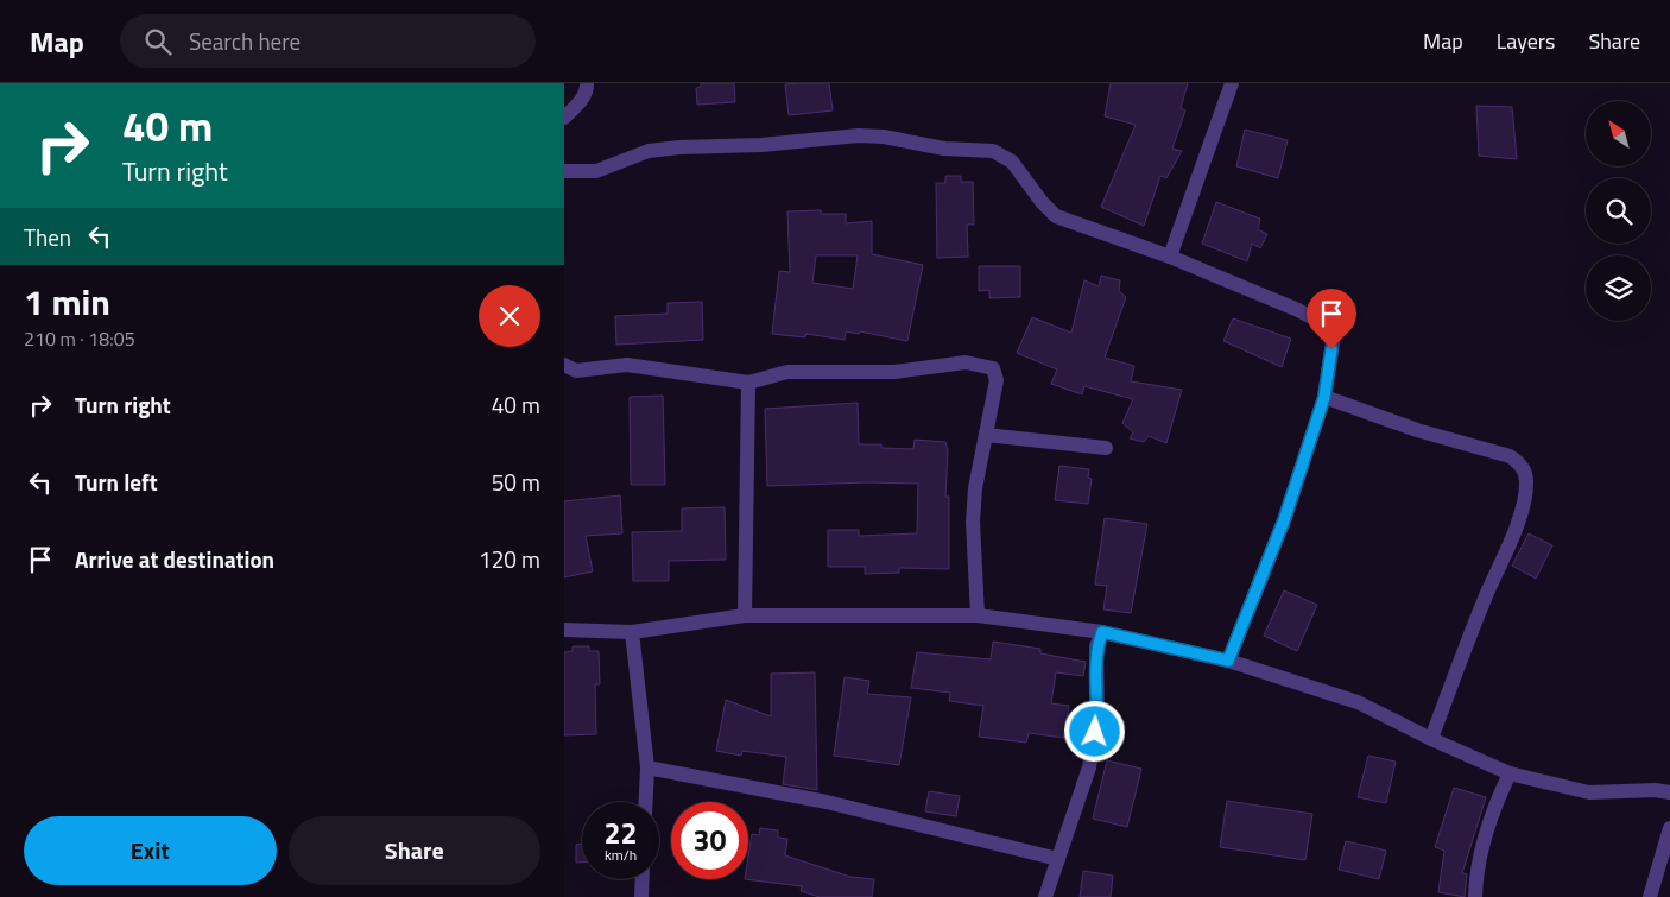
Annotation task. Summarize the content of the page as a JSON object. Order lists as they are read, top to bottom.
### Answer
{
  "north": "top left",
  "page": {
    "header": "Map",
    "search": "Search here",
    "nav": ["Map", "Layers", "Share"],
    "turn": ["40 m", "Turn right"],
    "then": "Then",
    "heading": ["1 min", "210 m · 18:05"],
    "list": [
      {
        "name": "Turn right",
        "value": "40 m"
      },
      {
        "name": "Turn left",
        "value": "50 m"
      },
      {
        "name": "Arrive at destination",
        "value": "120 m"
      }
    ],
    "speed": "22 km/h",
    "limit": "30",
    "buttons": ["Exit", "Share"]
  }
}
